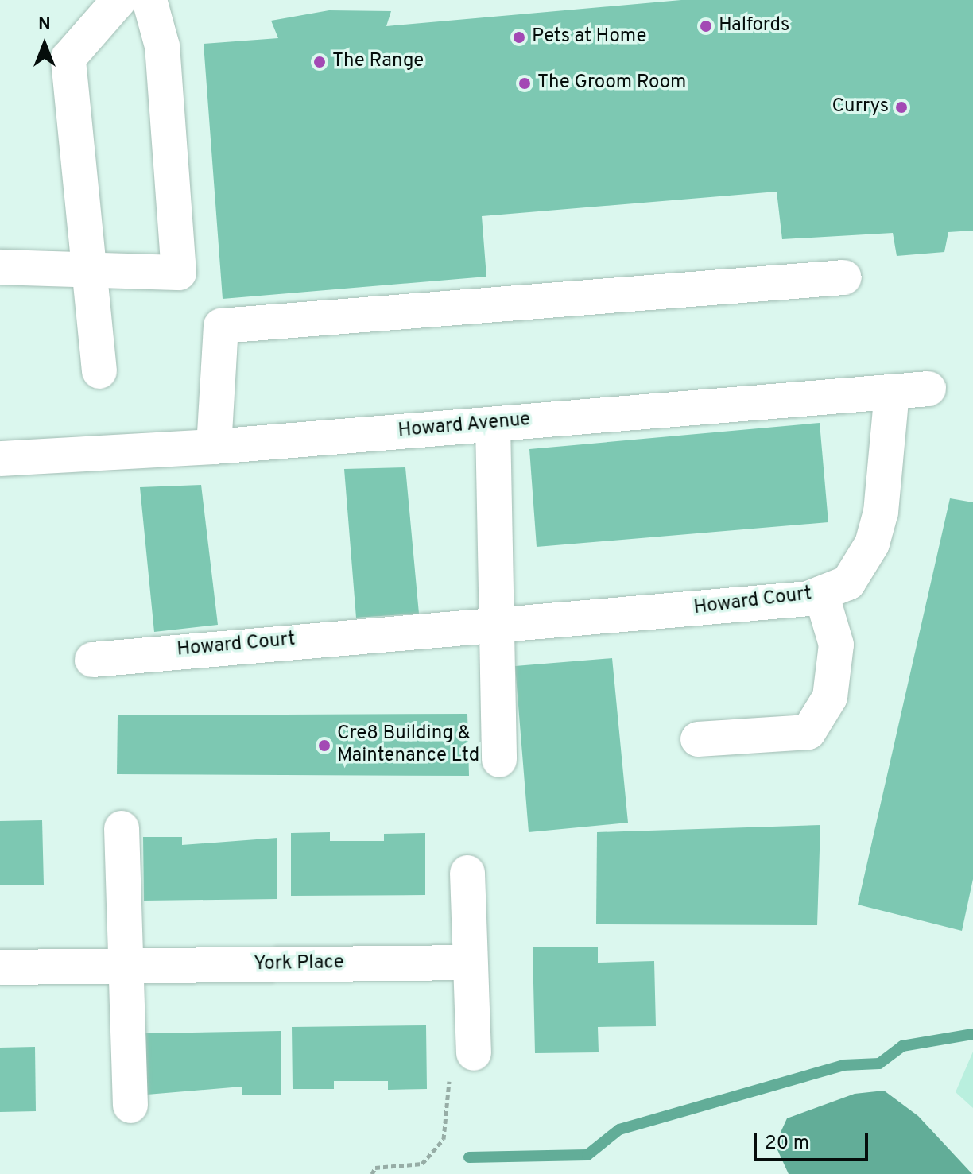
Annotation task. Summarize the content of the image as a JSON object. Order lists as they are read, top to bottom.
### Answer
{
  "streets": {
    "street": ["Howard Avenue", "Howard Court", "York Place"]
  },
  "crossings": [
    ["Howard Avenue", "Howard Court"]
  ],
  "places": [
    "Halfords",
    "Pets at Home",
    "The Range",
    "The Groom Room",
    "Currys",
    "Cre8 Building & Maintenance Ltd"
  ],
  "scale_bar": "20 m",
  "north": "top"
}
